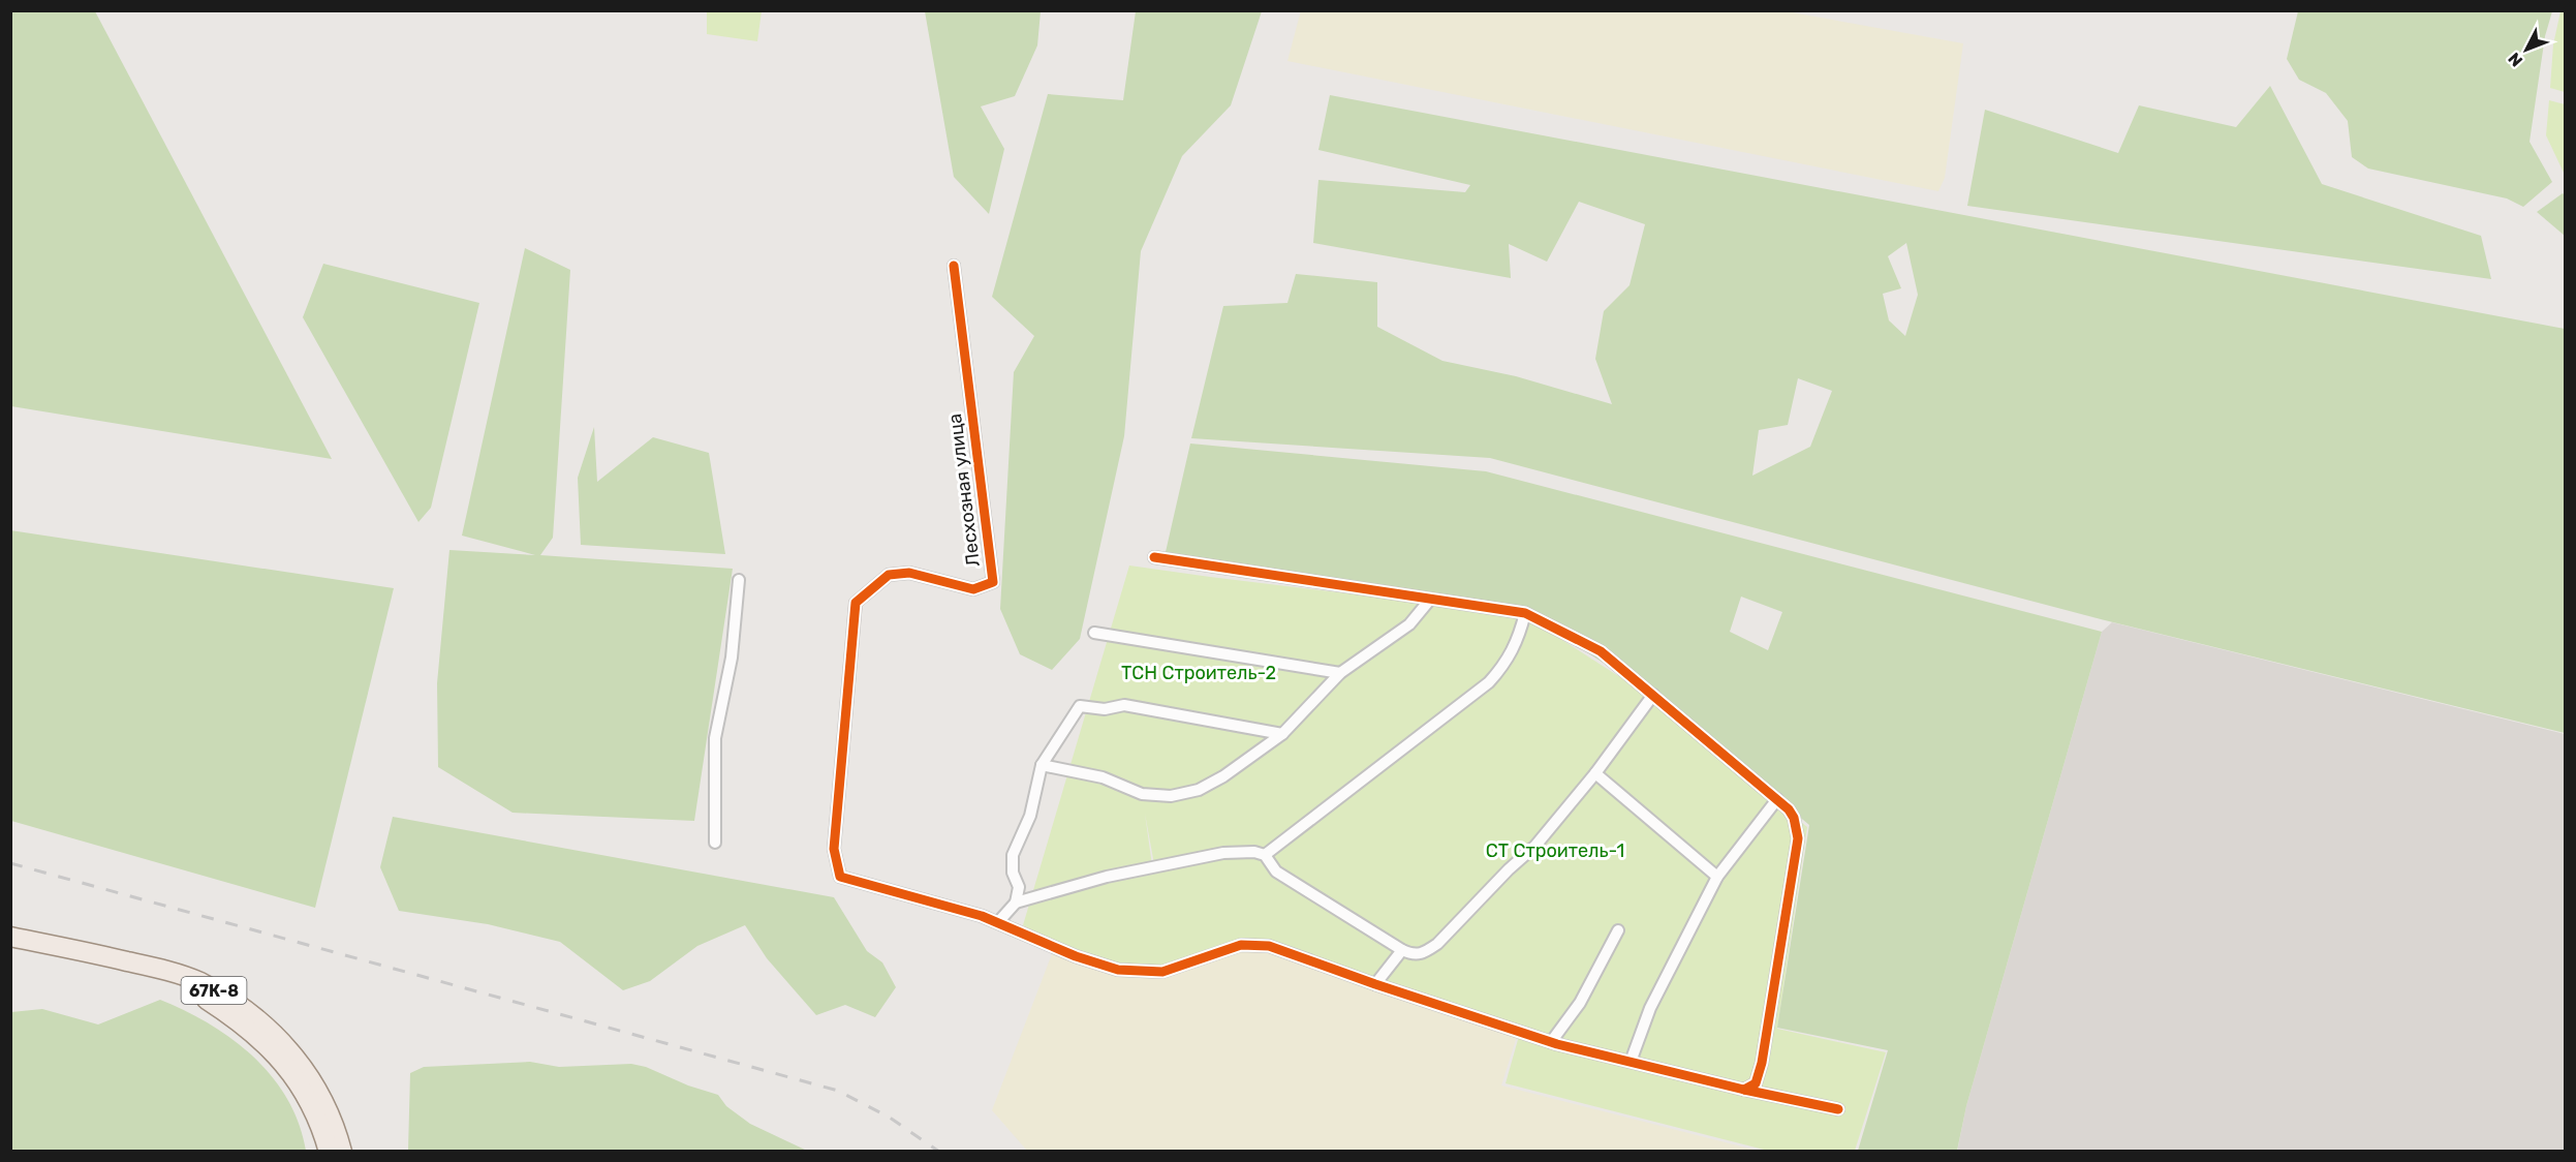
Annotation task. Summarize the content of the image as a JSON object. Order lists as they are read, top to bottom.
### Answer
{
  "streets": {
    "main road": ["67К-8"],
    "street": ["Лесхозная улица"]
  },
  "parks": ["ТСН Строитель-2", "СТ Строитель-1"],
  "north": "bottom left"
}
